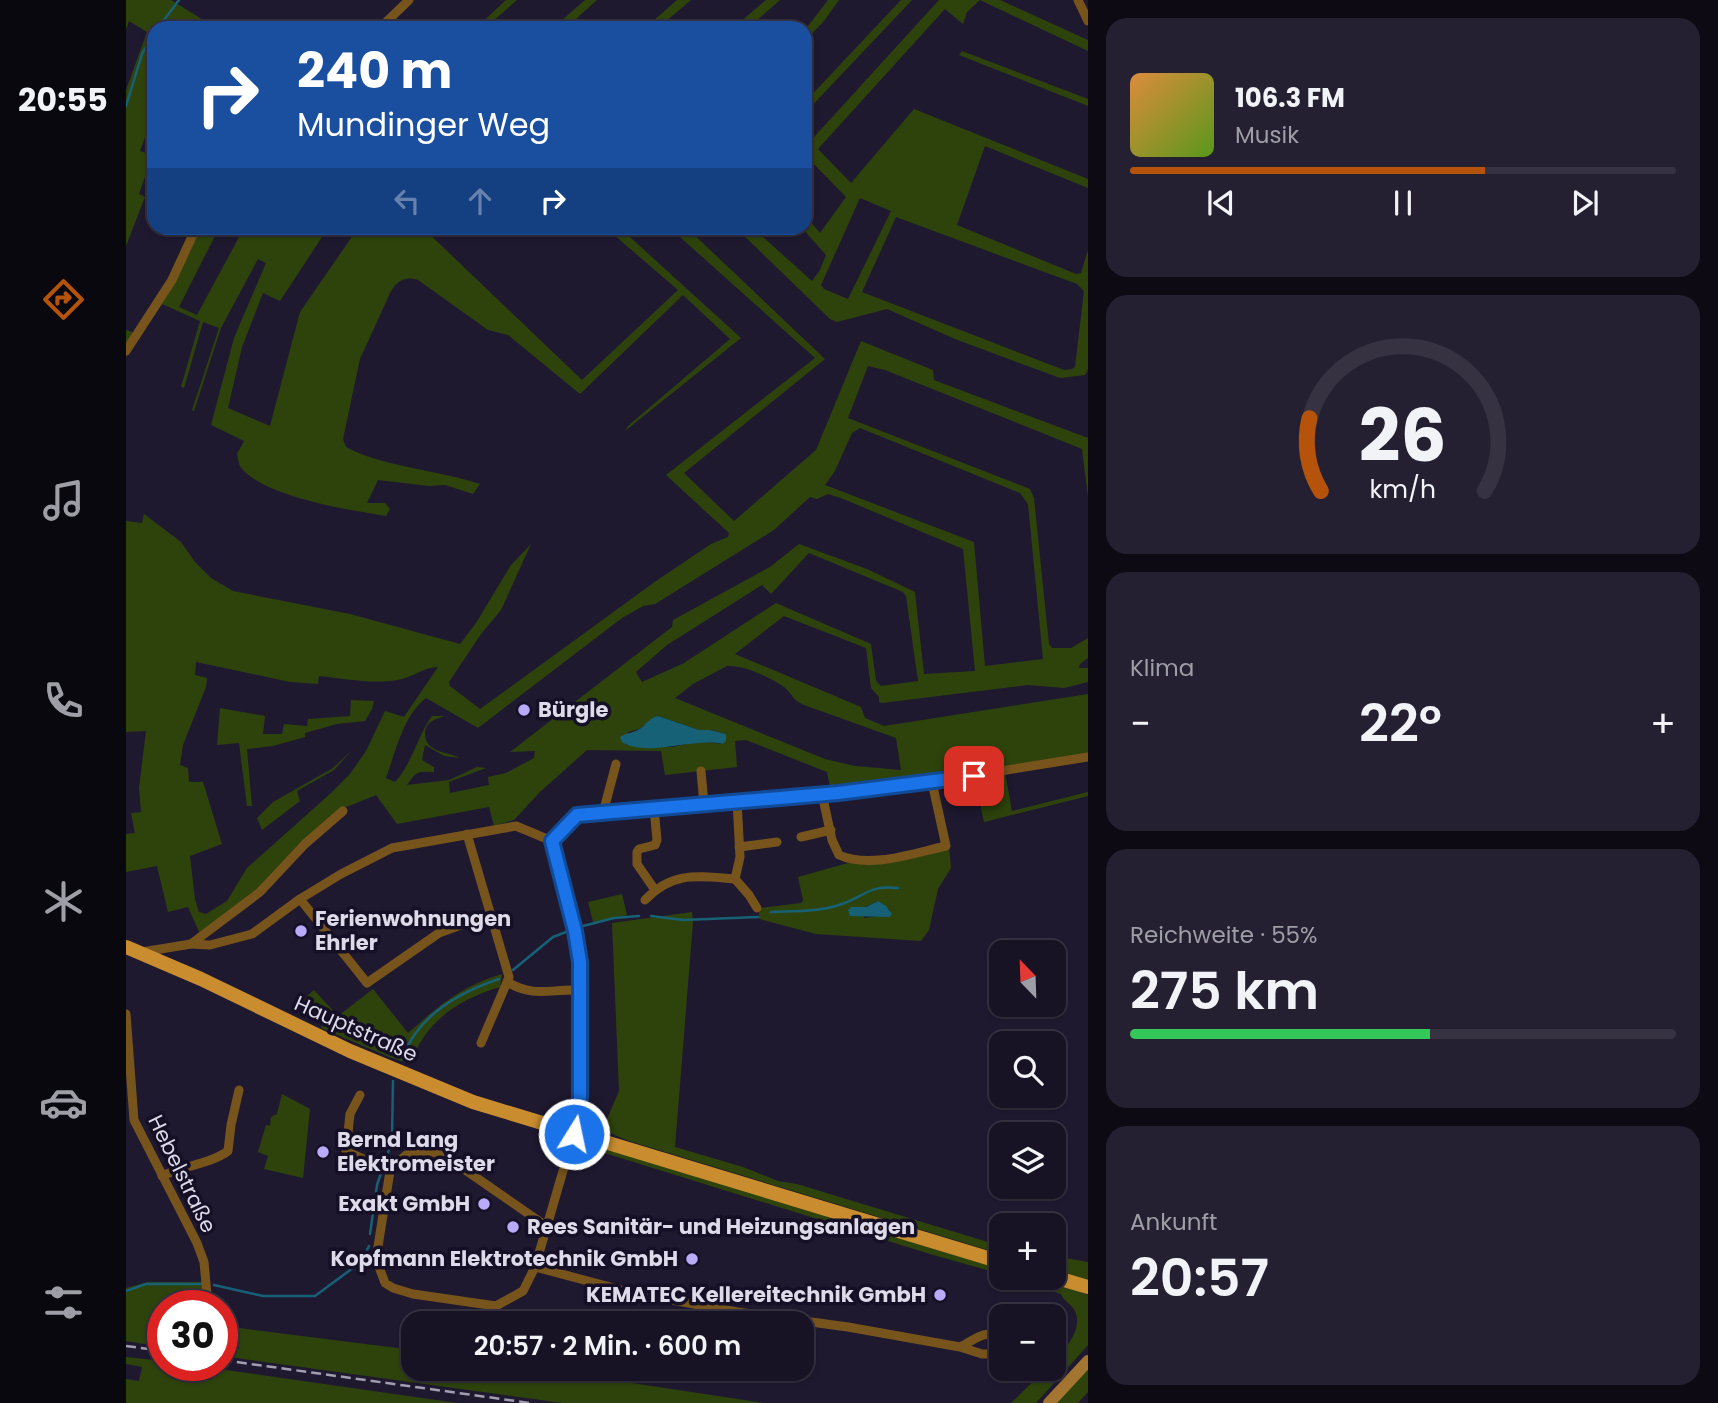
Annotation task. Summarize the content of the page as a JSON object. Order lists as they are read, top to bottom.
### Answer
{
  "streets": {
    "main road": ["Hauptstraße"],
    "street": ["Hebelstraße"]
  },
  "places": [
    "Bürgle",
    "Ferienwohnungen Ehrler",
    "Bernd Lang Elektromeister",
    "Exakt GmbH",
    "Rees Sanitär- und Heizungsanlagen",
    "Kopfmann Elektrotechnik GmbH",
    "KEMATEC Kellereitechnik GmbH"
  ],
  "north": "top left",
  "page": {
    "tabs": "20:55",
    "turn": ["240 m", "Mundinger Weg"],
    "song": ["106.3 FM", "Musik"],
    "tile": [
      "Klima",
      ["Reichweite · 55%", "275 km"],
      ["Ankunft", "20:57"]
    ],
    "heat": ["−", "22°", "+"],
    "map_buttons": ["+", "−"],
    "limit": "30",
    "trip": "20:57 · 2 Min. · 600 m",
    "gauge": ["26", "km/h"]
  }
}
